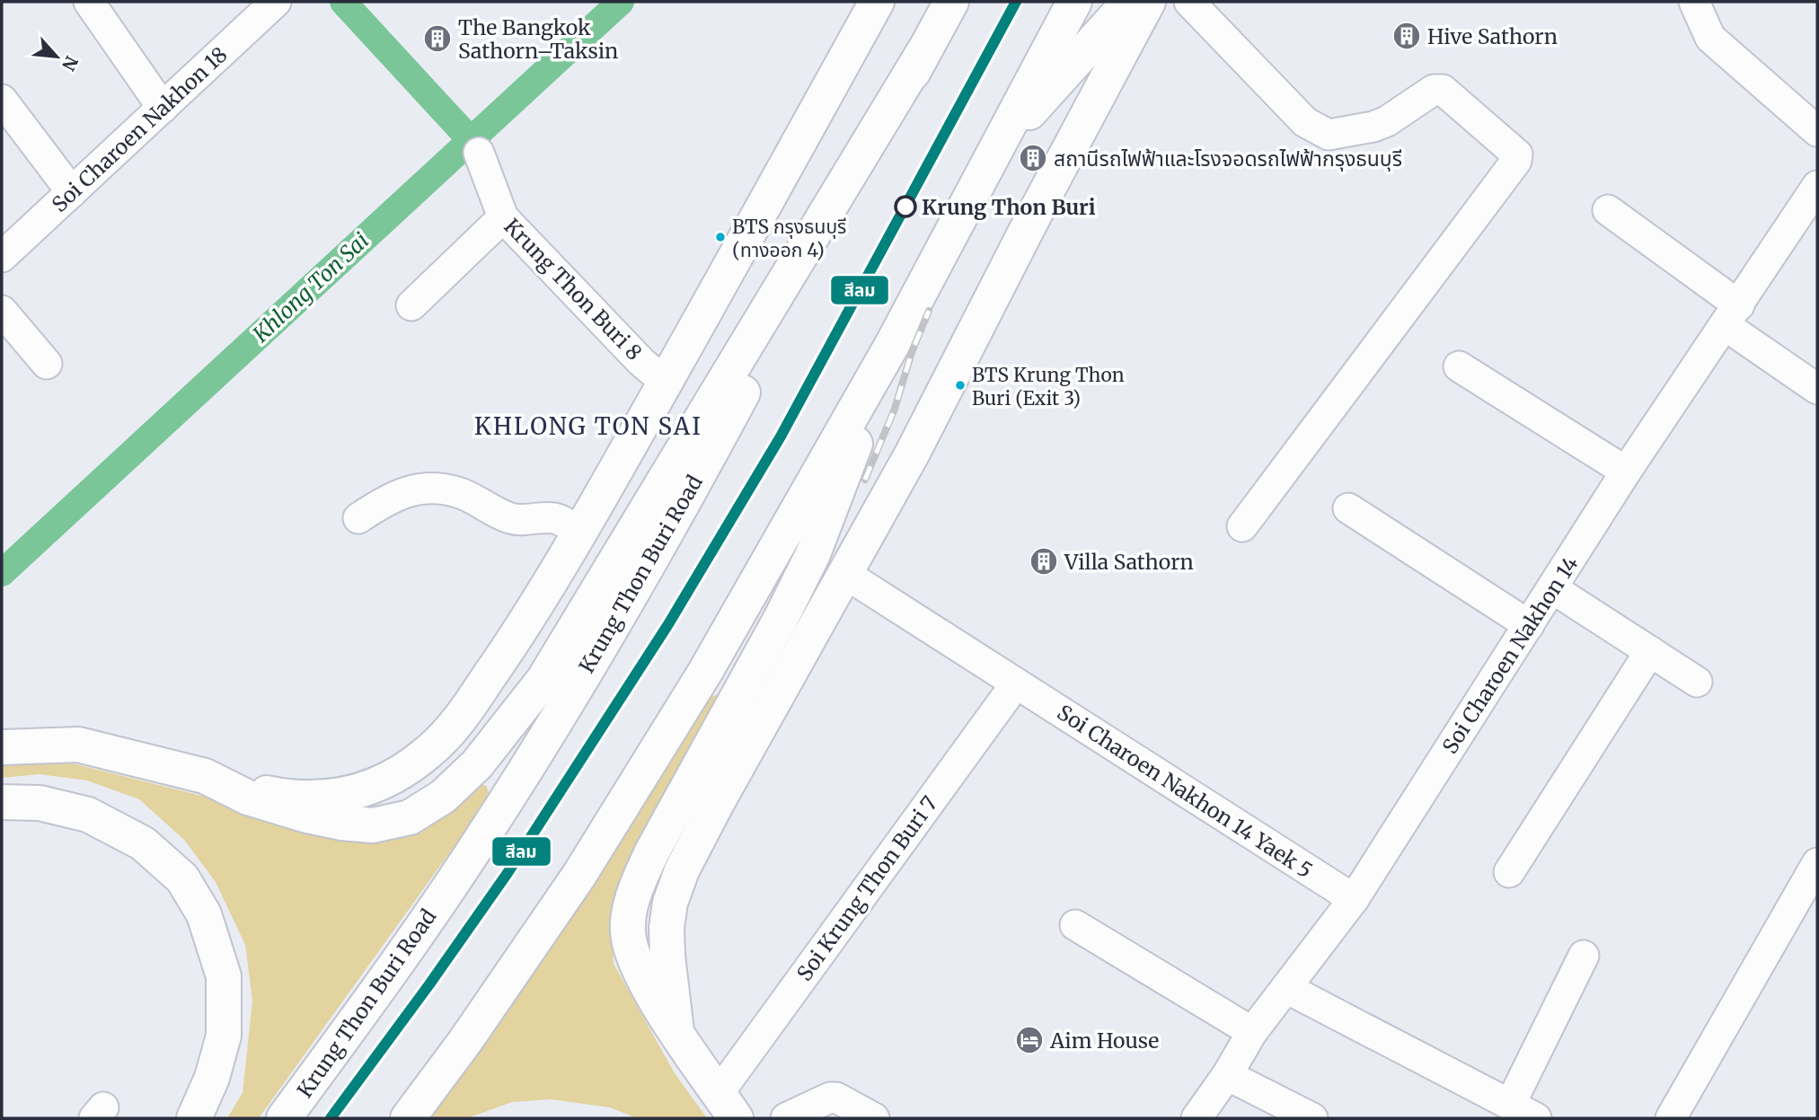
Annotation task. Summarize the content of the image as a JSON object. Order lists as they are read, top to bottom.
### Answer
{
  "streets": {
    "main road": ["Krung Thon Buri Road"],
    "street": [
      "Soi Charoen Nakhon 18",
      "Krung Thon Buri 8",
      "Soi Charoen Nakhon 14",
      "Soi Charoen Nakhon 14 Yaek 5",
      "Soi Krung Thon Buri 7"
    ]
  },
  "crossings": [
    ["Soi Charoen Nakhon 14", "Soi Charoen Nakhon 14 Yaek 5"],
    ["Soi Charoen Nakhon 14 Yaek 5", "Soi Krung Thon Buri 7"]
  ],
  "districts": ["KHLONG TON SAI"],
  "water": ["Khlong Ton Sai"],
  "places": {
    "building": [
      "Hive Sathorn",
      "The Bangkok Sathorn–Taksin",
      "สถานีรถไฟฟ้าและโรงจอดรถไฟฟ้ากรุงธนบุรี",
      "Villa Sathorn"
    ],
    "other": ["Krung Thon Buri", "BTS กรุงธนบุรี (ทางออก 4)", "BTS Krung Thon Buri (Exit 3)"],
    "hotel": ["Aim House"]
  },
  "lines": ["transit line สีลม"],
  "north": "bottom right"
}
